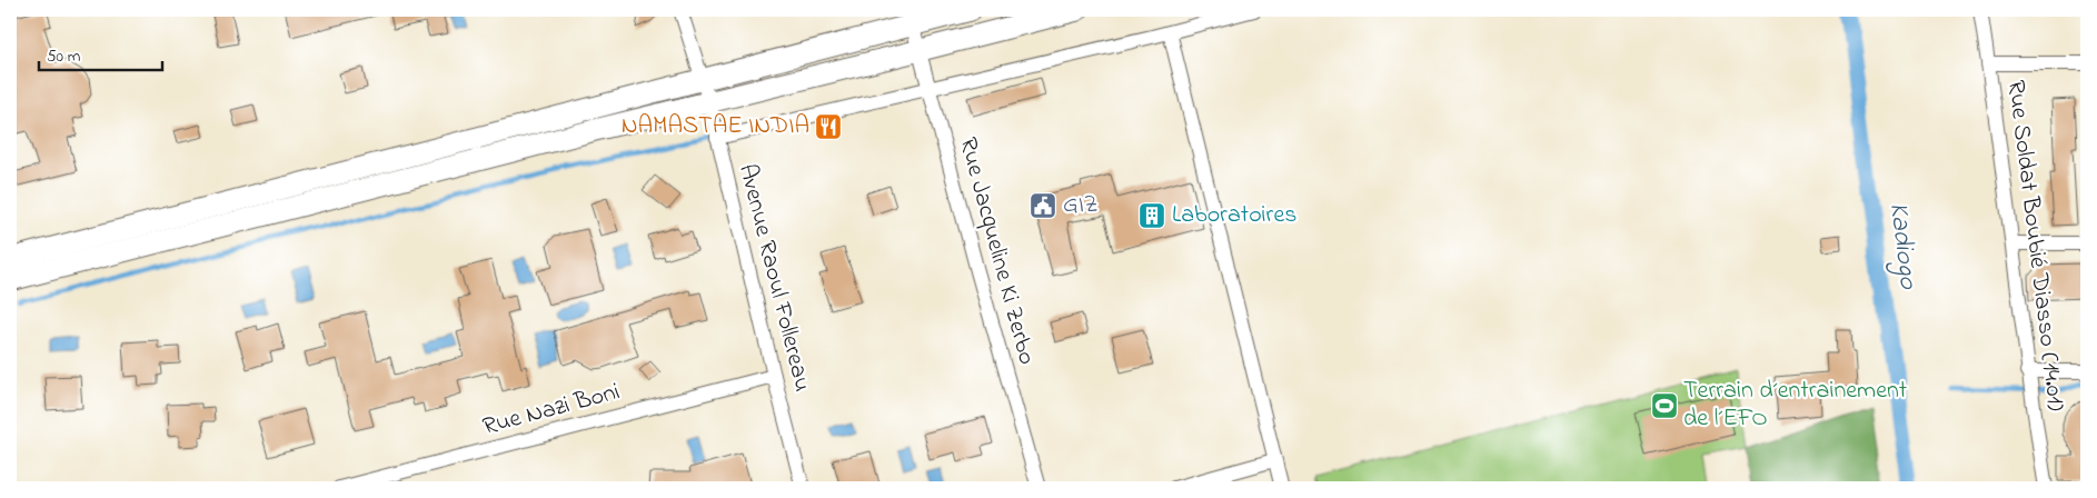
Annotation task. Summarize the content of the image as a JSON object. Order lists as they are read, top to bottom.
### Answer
{
  "streets": {
    "street": [
      "Rue Soldat Boubié Diasso (14.01)",
      "Rue Jacqueline Ki Zerbo",
      "Avenue Raoul Follereau",
      "Rue Nazi Boni"
    ]
  },
  "crossings": [
    ["Avenue Raoul Follereau", "Rue Nazi Boni"]
  ],
  "water": ["Kadiogo"],
  "places": {
    "restaurant": ["NAMASTAE INDIA"],
    "public building": ["GIZ"],
    "building": ["Laboratoires"],
    "sports": ["Terrain d´entrainement de l´EFO"]
  },
  "scale_bar": "50 m"
}
